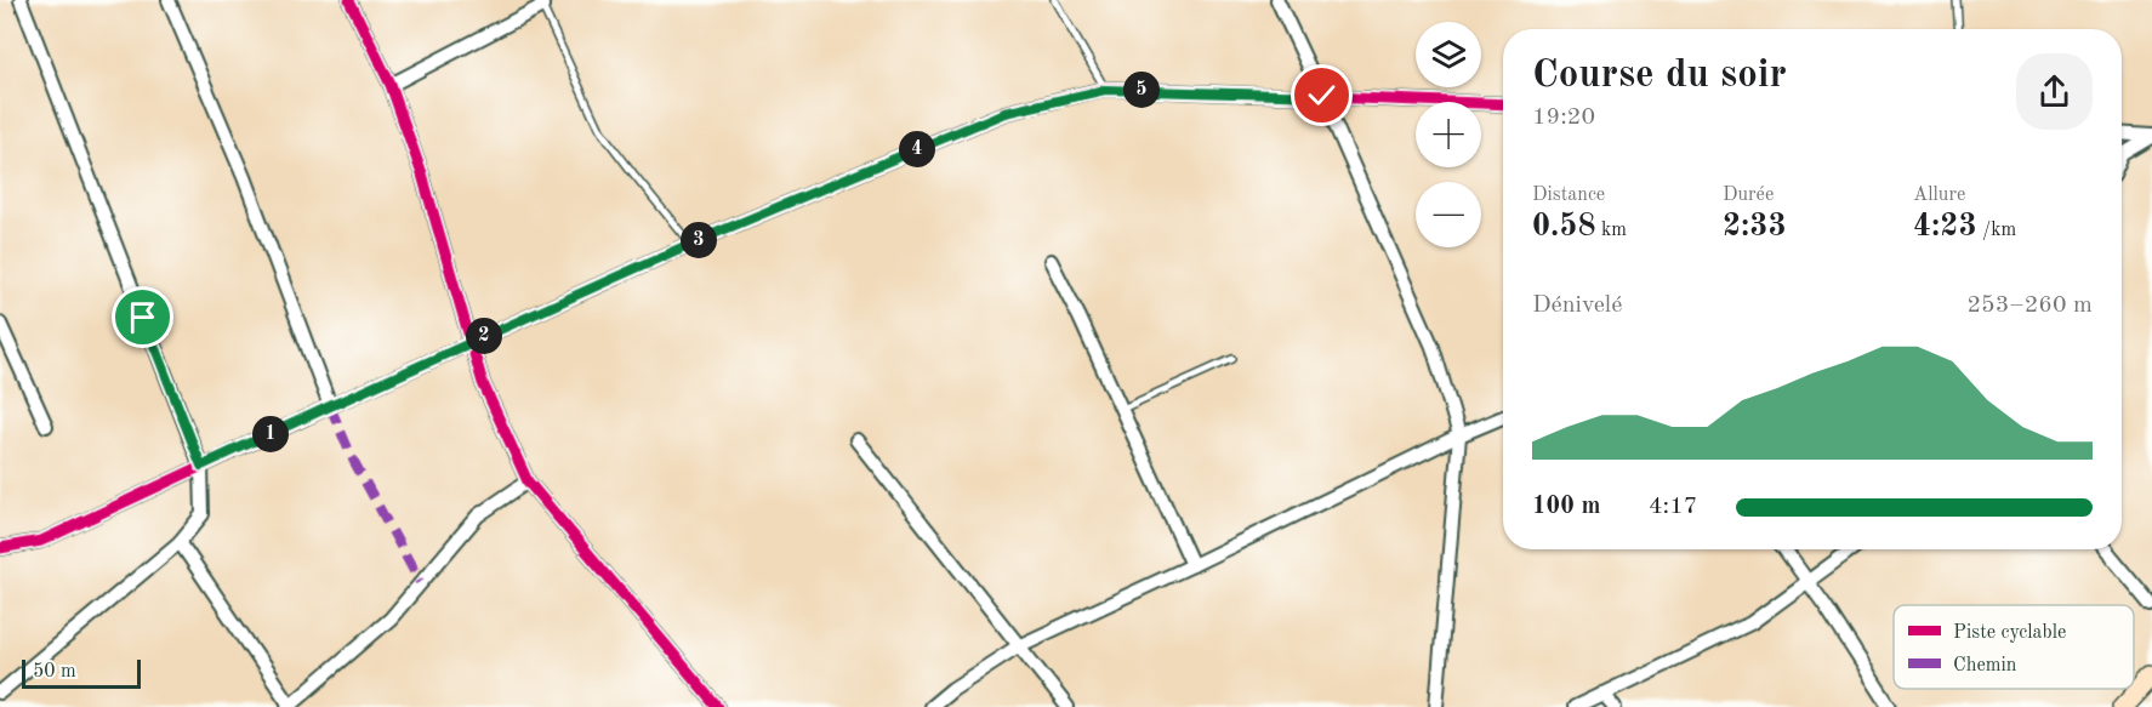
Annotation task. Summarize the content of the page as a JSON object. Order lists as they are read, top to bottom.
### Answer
{
  "legend": ["Piste cyclable", "Chemin"],
  "scale_bar": "50 m",
  "page": {
    "map_buttons": ["+", "−"],
    "heading": ["Course du soir", "19:20"],
    "pins": [
      "5",
      "4",
      "3",
      "2",
      "1"
    ],
    "stats": [
      ["Distance", "0.58 km"],
      ["Durée", "2:33"],
      ["Allure", "4:23 /km"]
    ],
    "chart": ["Dénivelé", "253–260 m"],
    "list": [
      {
        "name": "100 m",
        "note": "4:17"
      }
    ],
    "scale": "50 m"
  }
}
